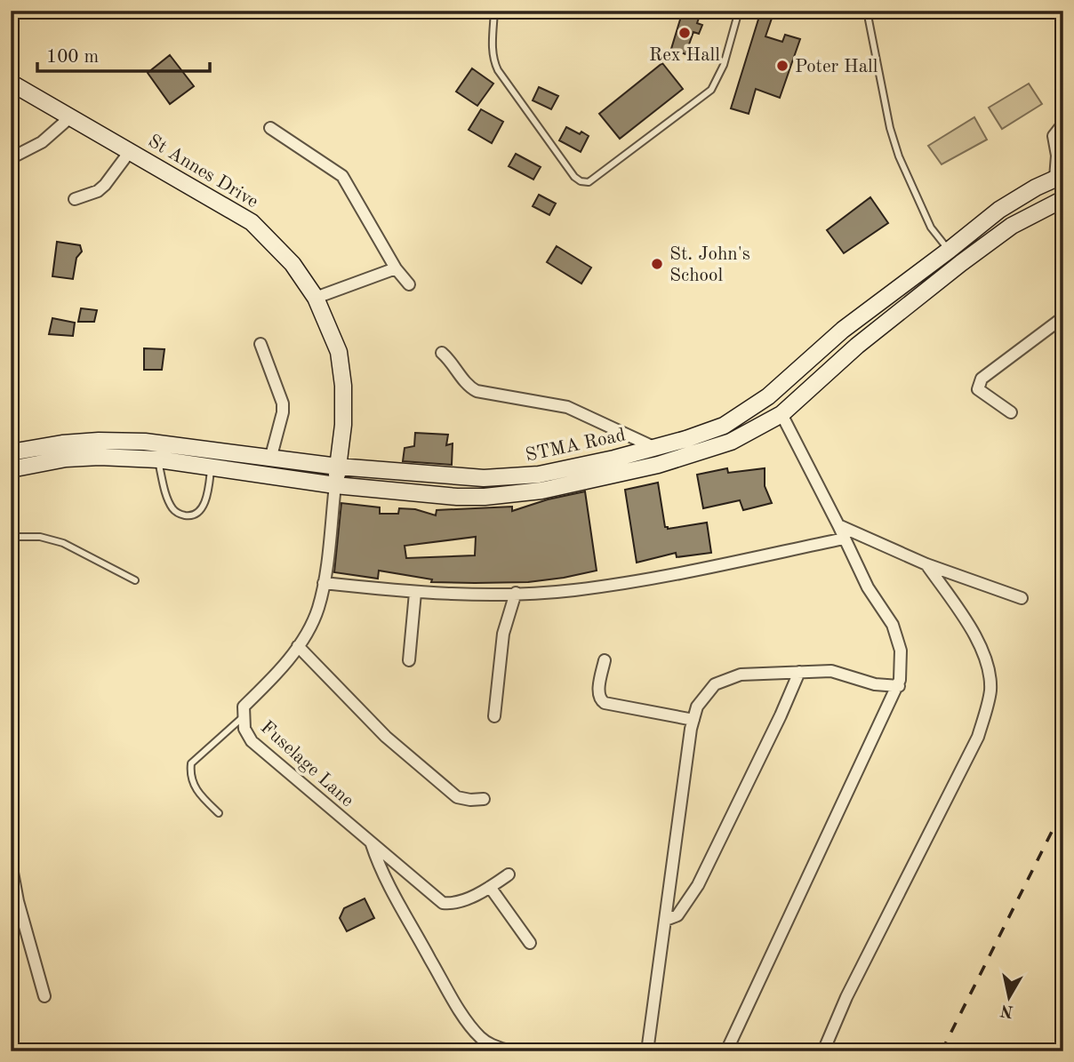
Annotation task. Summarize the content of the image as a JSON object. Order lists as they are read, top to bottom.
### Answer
{
  "streets": {
    "main road": ["St Annes Drive", "STMA Road"],
    "street": ["Fuselage Lane"]
  },
  "crossings": [
    ["St Annes Drive", "STMA Road"],
    ["St Annes Drive", "Fuselage Lane"],
    ["STMA Road", "Fuselage Lane"]
  ],
  "places": ["Rex Hall", "Poter Hall", "St. John's School"],
  "scale_bar": "100 m",
  "north": "bottom"
}
